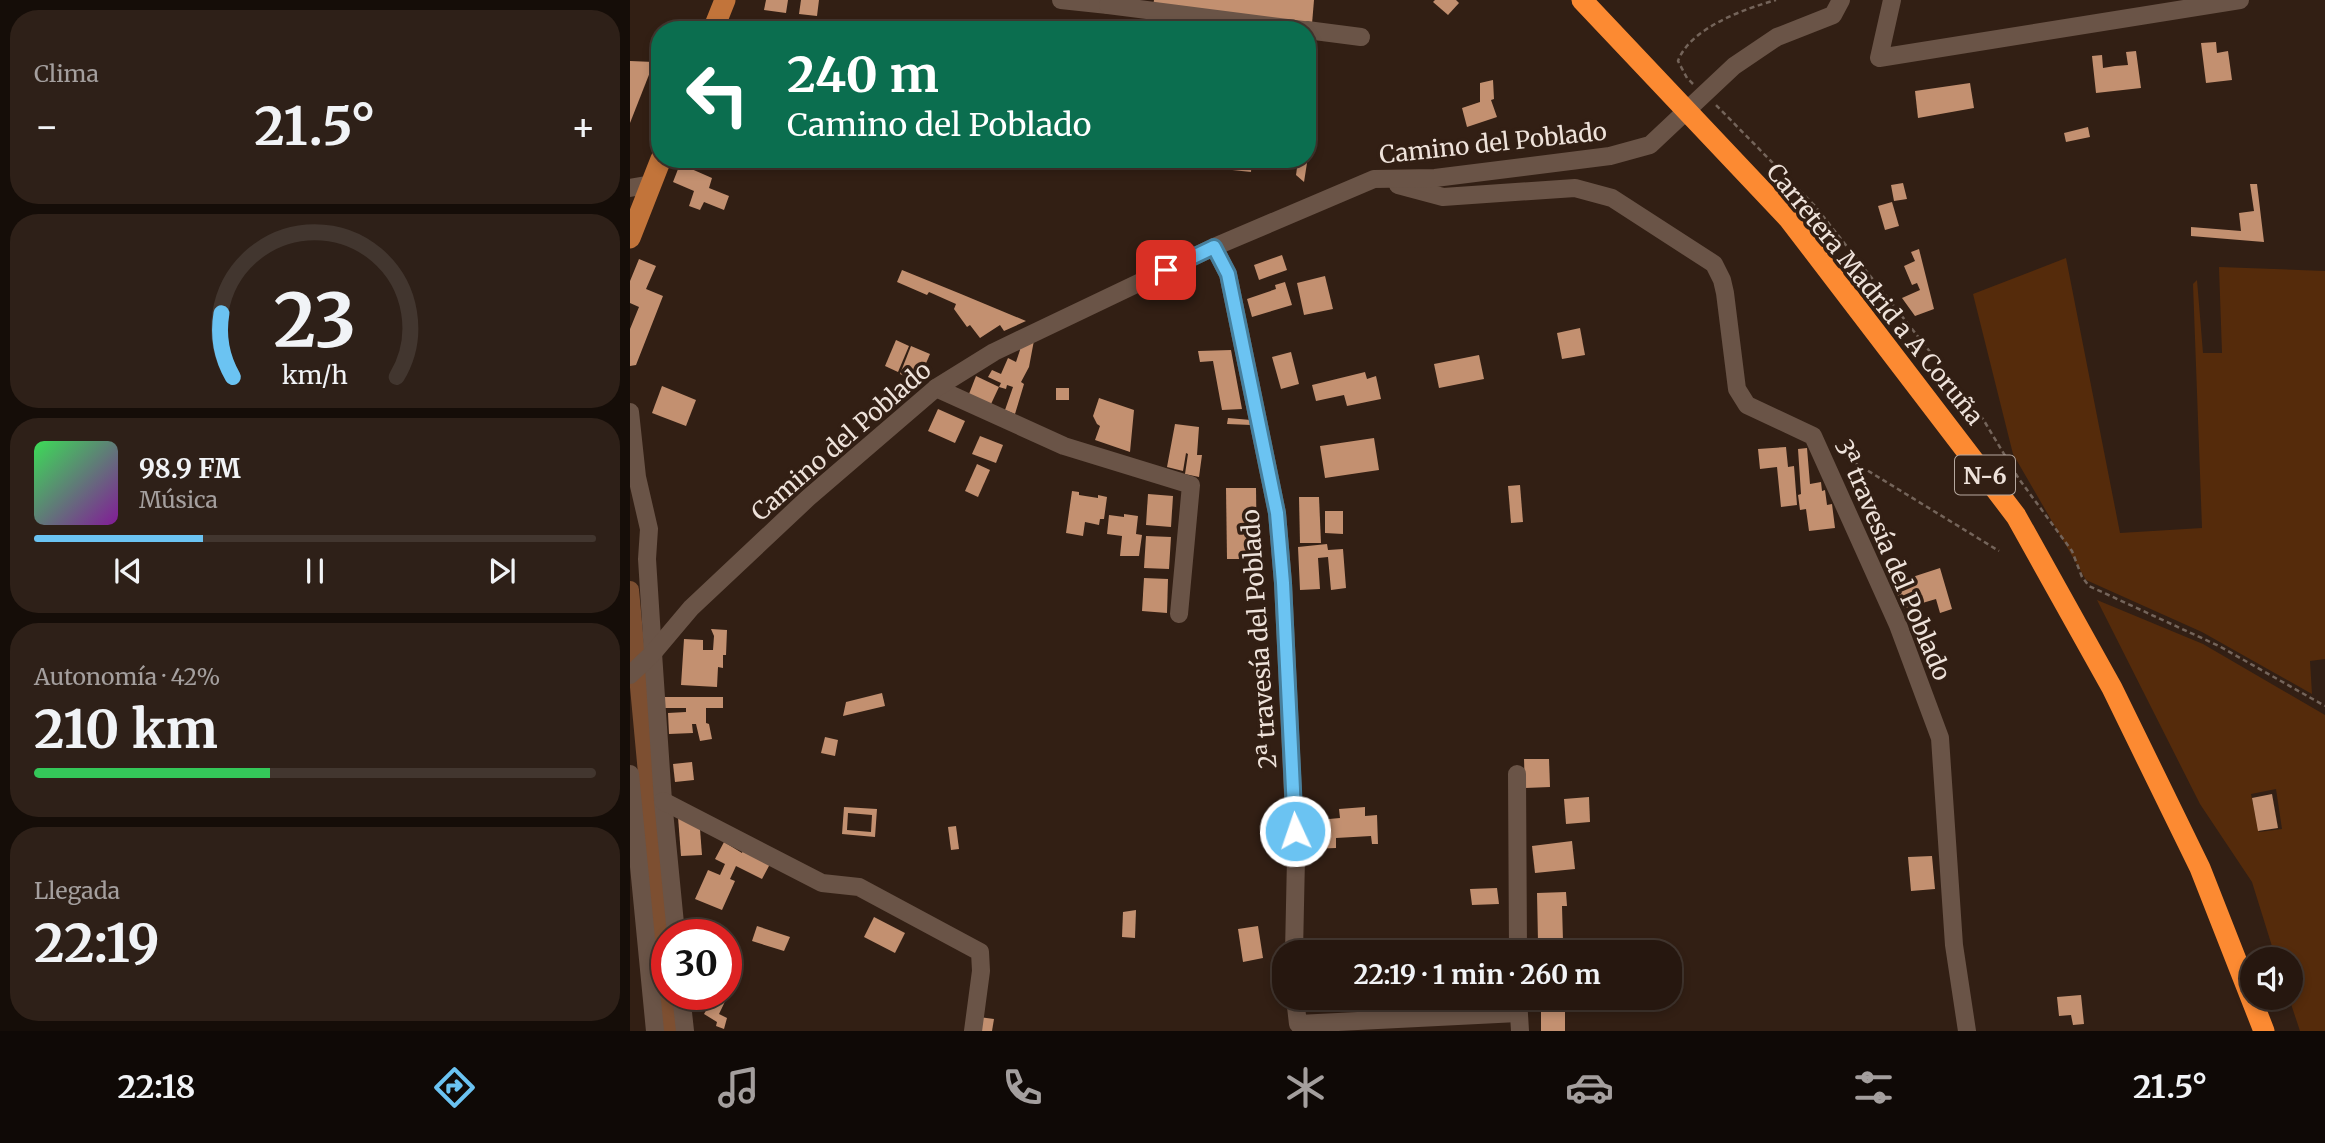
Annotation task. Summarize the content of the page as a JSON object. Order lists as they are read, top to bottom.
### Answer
{
  "streets": {
    "highway": ["Carretera Madrid a A Coruña", "N-6"],
    "street": ["Camino del Poblado", "3ª travesía del Poblado", "2ª travesía del Poblado"]
  },
  "crossings": [
    ["Camino del Poblado", "3ª travesía del Poblado"],
    ["Camino del Poblado", "2ª travesía del Poblado"]
  ],
  "page": {
    "tile": [
      "Clima",
      ["Autonomía · 42%", "210 km"],
      ["Llegada", "22:19"]
    ],
    "turn": ["240 m", "Camino del Poblado"],
    "heat": ["−", "21.5°", "+"],
    "song": ["98.9 FM", "Música"],
    "limit": "30",
    "trip": "22:19 · 1 min · 260 m",
    "tabs": ["22:18", "21.5°"],
    "gauge": ["23", "km/h"]
  }
}
